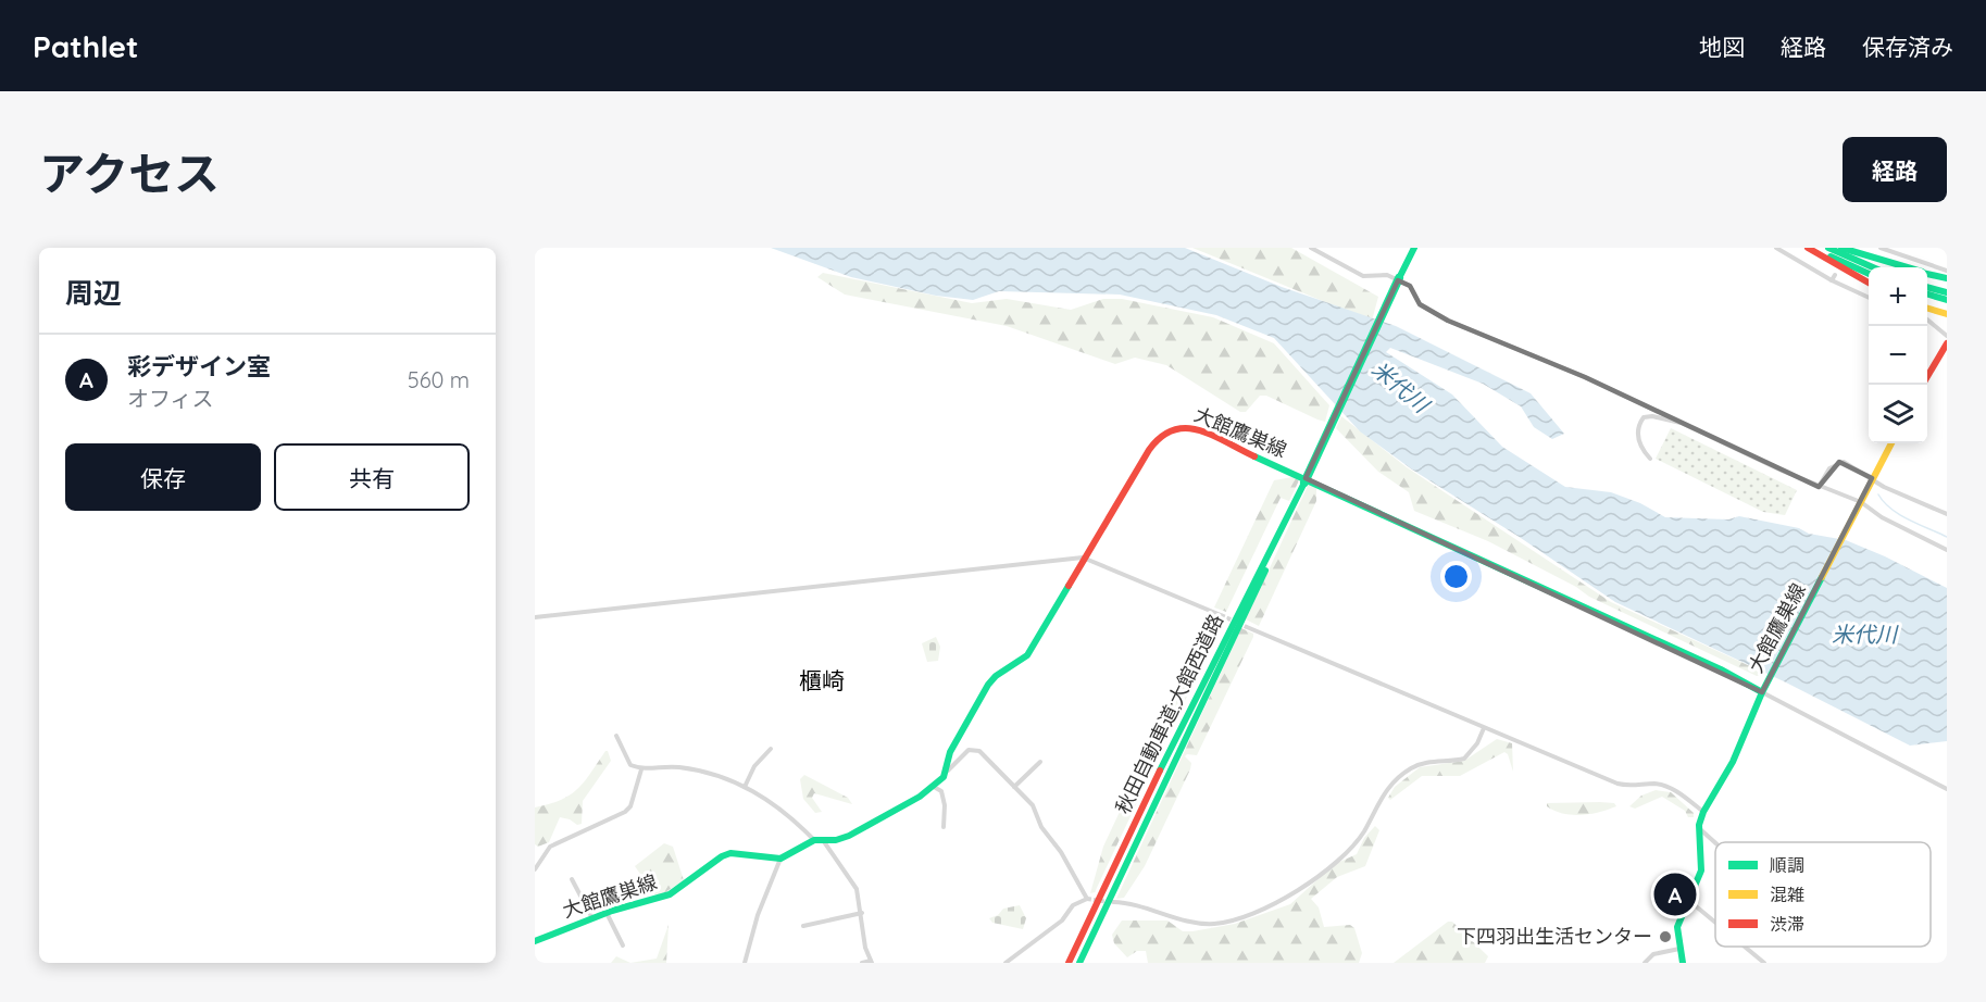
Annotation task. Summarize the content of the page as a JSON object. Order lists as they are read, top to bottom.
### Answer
{
  "streets": {
    "main road": ["大館鷹巣線", "秋田自動車道;大館西道路"]
  },
  "districts": ["櫃崎"],
  "water": ["米代川"],
  "places": ["下四羽出生活センター"],
  "legend": ["順調", "混雑", "渋滞"],
  "page": {
    "header": "Pathlet",
    "nav": ["地図", "経路", "保存済み"],
    "title": "アクセス",
    "buttons": [
      "経路",
      ["保存", "共有"]
    ],
    "heading": "周辺",
    "map_buttons": ["+", "−"],
    "list": [
      {
        "mark": "A",
        "name": "彩デザイン室",
        "note": "オフィス",
        "value": "560 m"
      }
    ],
    "pins": "A"
  }
}
